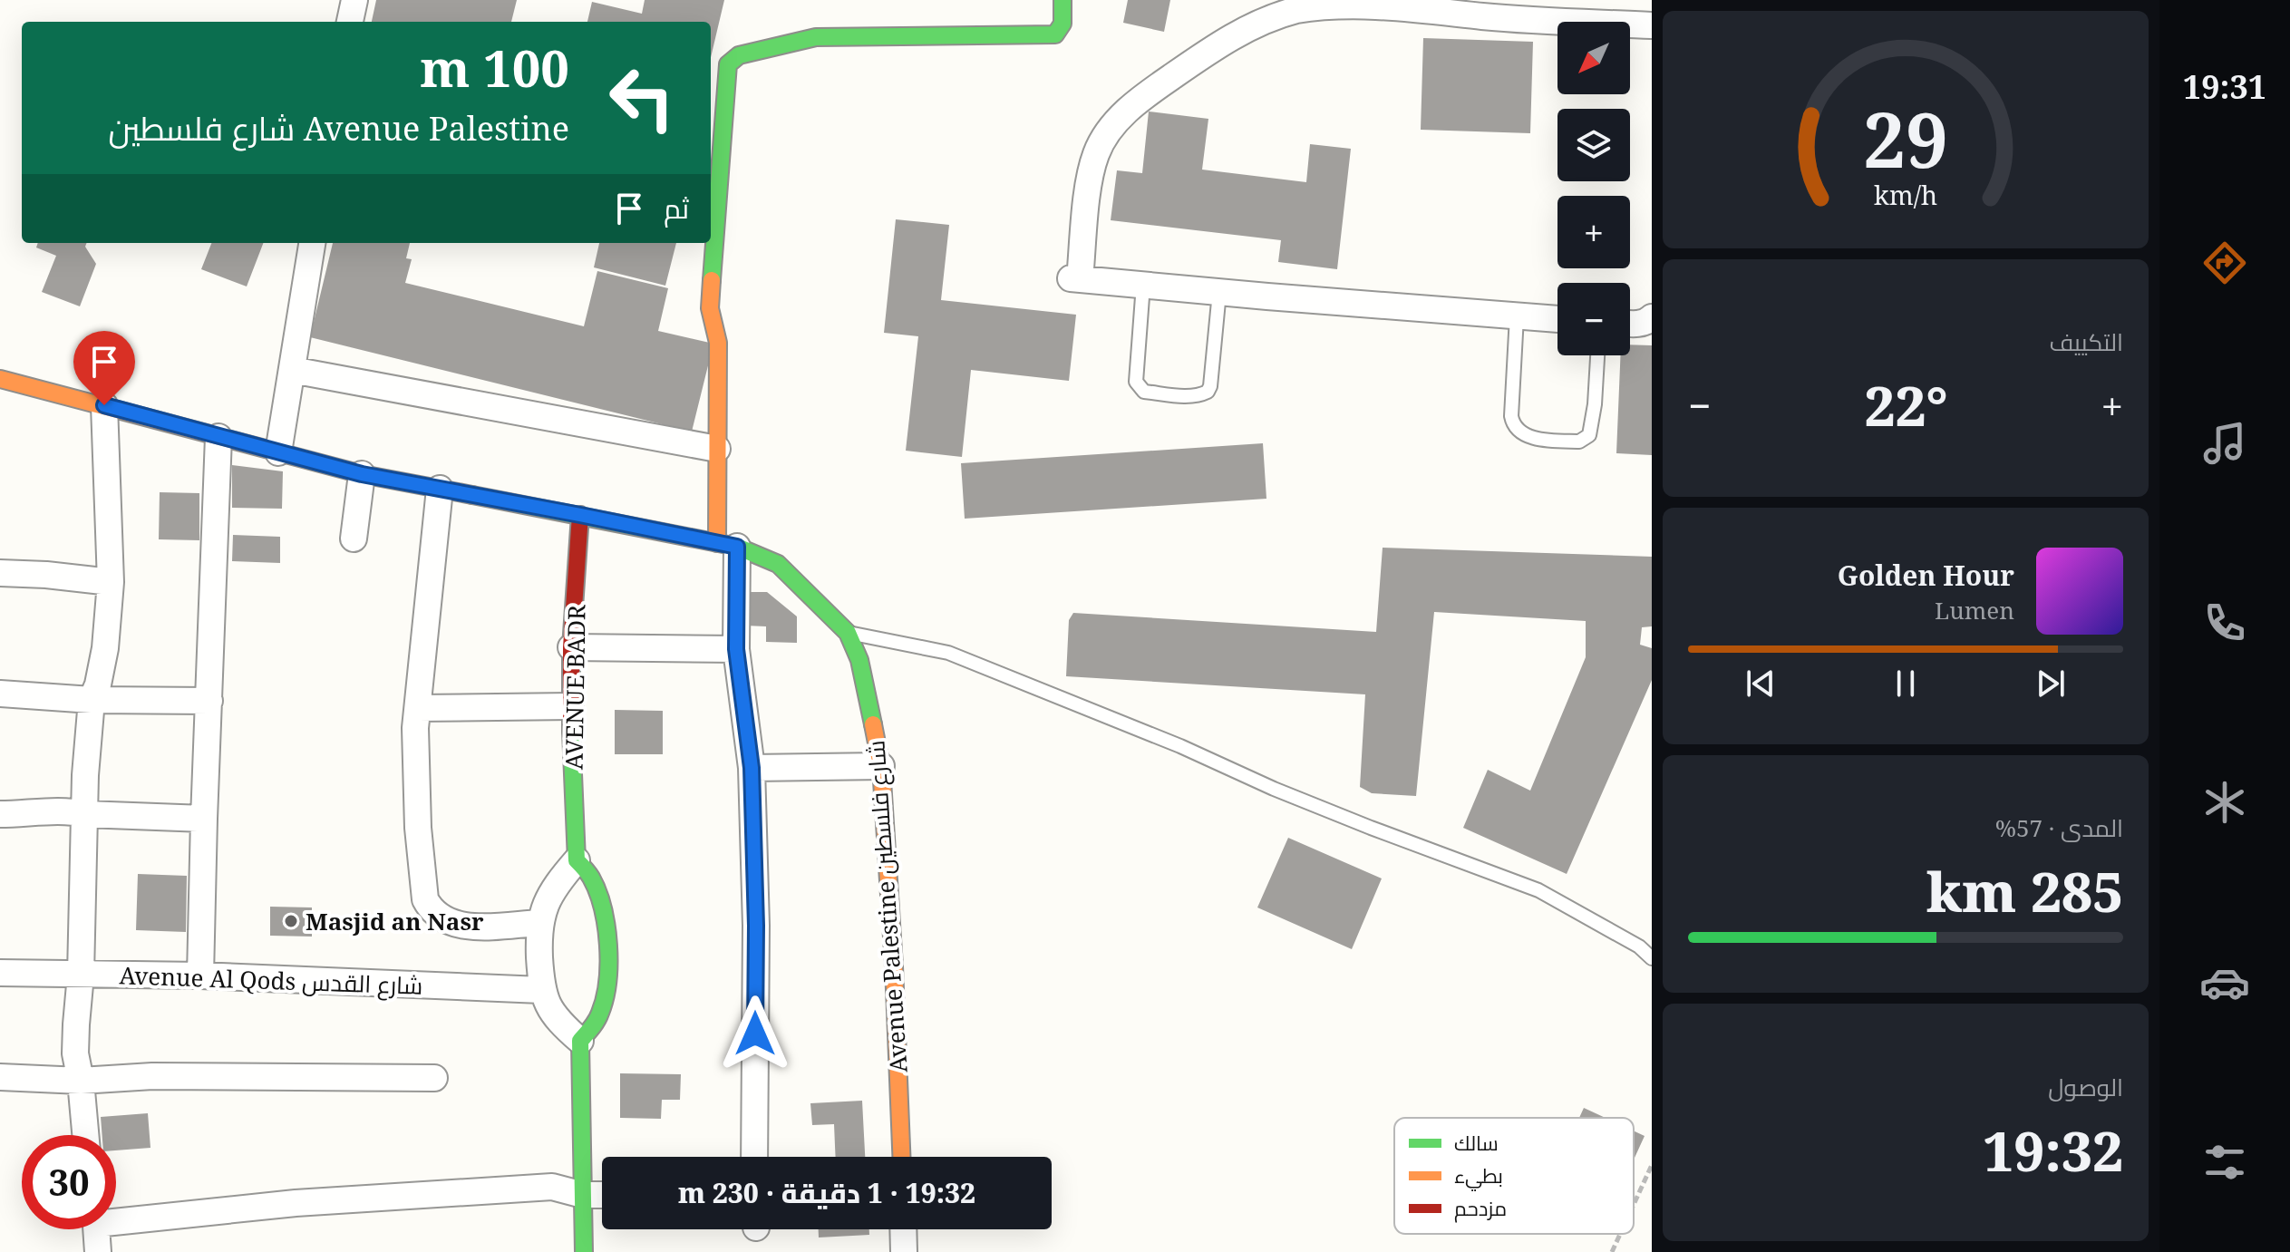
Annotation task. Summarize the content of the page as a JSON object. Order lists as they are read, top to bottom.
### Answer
{
  "streets": {
    "street": ["AVENUE BADR", "Avenue Palestine شارع فلسطين", "Avenue Al Qods شارع القدس"]
  },
  "crossings": [
    ["AVENUE BADR", "Avenue Palestine شارع فلسطين"]
  ],
  "places": ["Masjid an Nasr"],
  "legend": ["سالك", "بطيء", "مزدحم"],
  "north": "bottom left",
  "page": {
    "tabs": "19:31",
    "map_buttons": ["+", "−"],
    "turn": ["100 m", "Avenue Palestine شارع فلسطين"],
    "then": "ثم",
    "tile": [
      "التكييف",
      ["المدى · 57%", "285 km"],
      ["الوصول", "19:32"]
    ],
    "heat": ["−", "22°", "+"],
    "song": ["Golden Hour", "Lumen"],
    "limit": "30",
    "trip": "19:32 · 1 دقيقة · 230 m",
    "gauge": ["29", "km/h"]
  }
}
